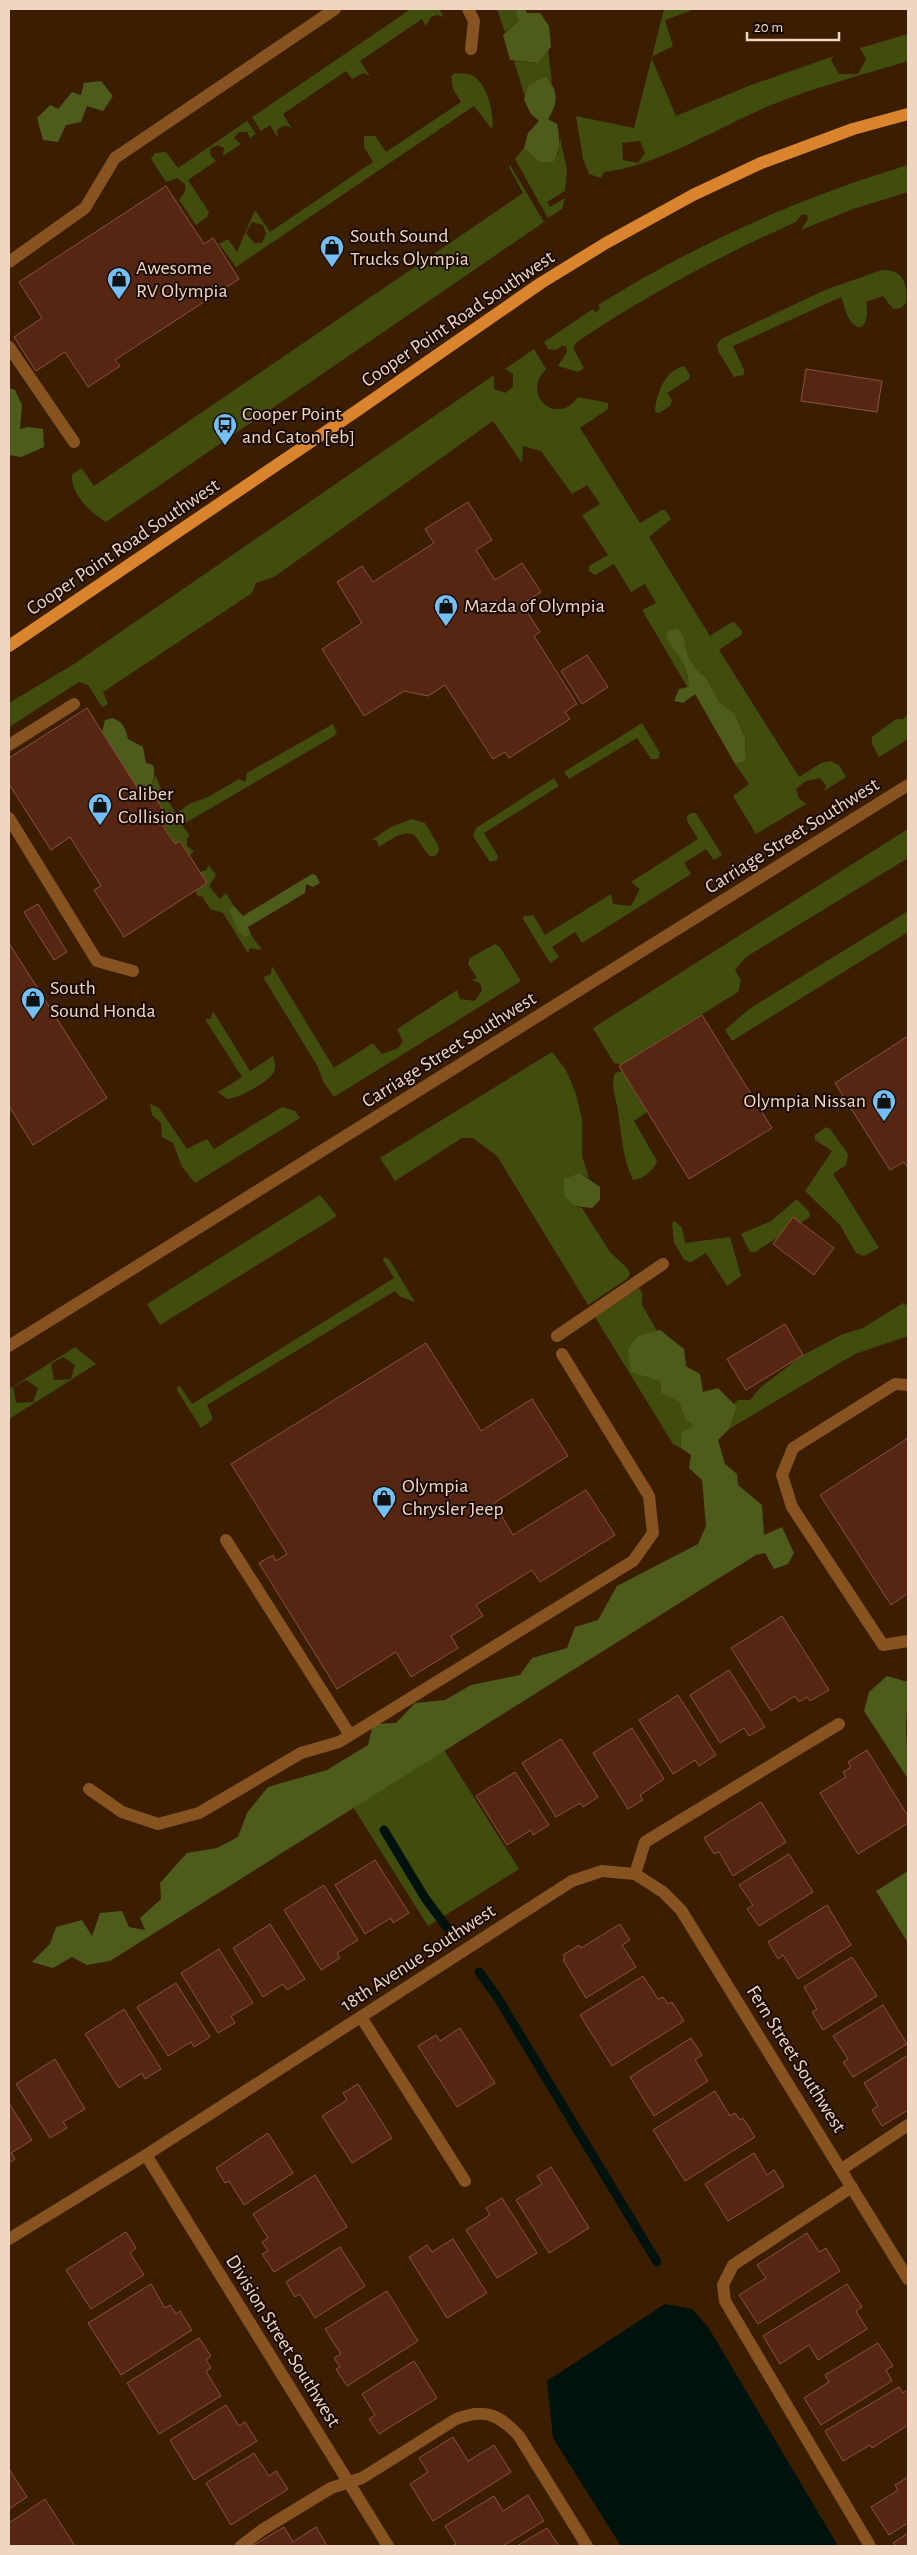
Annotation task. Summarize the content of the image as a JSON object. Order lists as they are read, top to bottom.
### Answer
{
  "streets": {
    "main road": ["Cooper Point Road Southwest"],
    "street": [
      "Carriage Street Southwest",
      "18th Avenue Southwest",
      "Fern Street Southwest",
      "Division Street Southwest"
    ]
  },
  "crossings": [
    ["18th Avenue Southwest", "Fern Street Southwest"],
    ["18th Avenue Southwest", "Division Street Southwest"]
  ],
  "places": {
    "shop": [
      "South Sound Trucks Olympia",
      "Awesome RV Olympia",
      "Mazda of Olympia",
      "Caliber Collision",
      "South Sound Honda",
      "Olympia Nissan",
      "Olympia Chrysler Jeep"
    ],
    "bus stop": ["Cooper Point and Caton [eb]"]
  },
  "scale_bar": "20 m"
}
